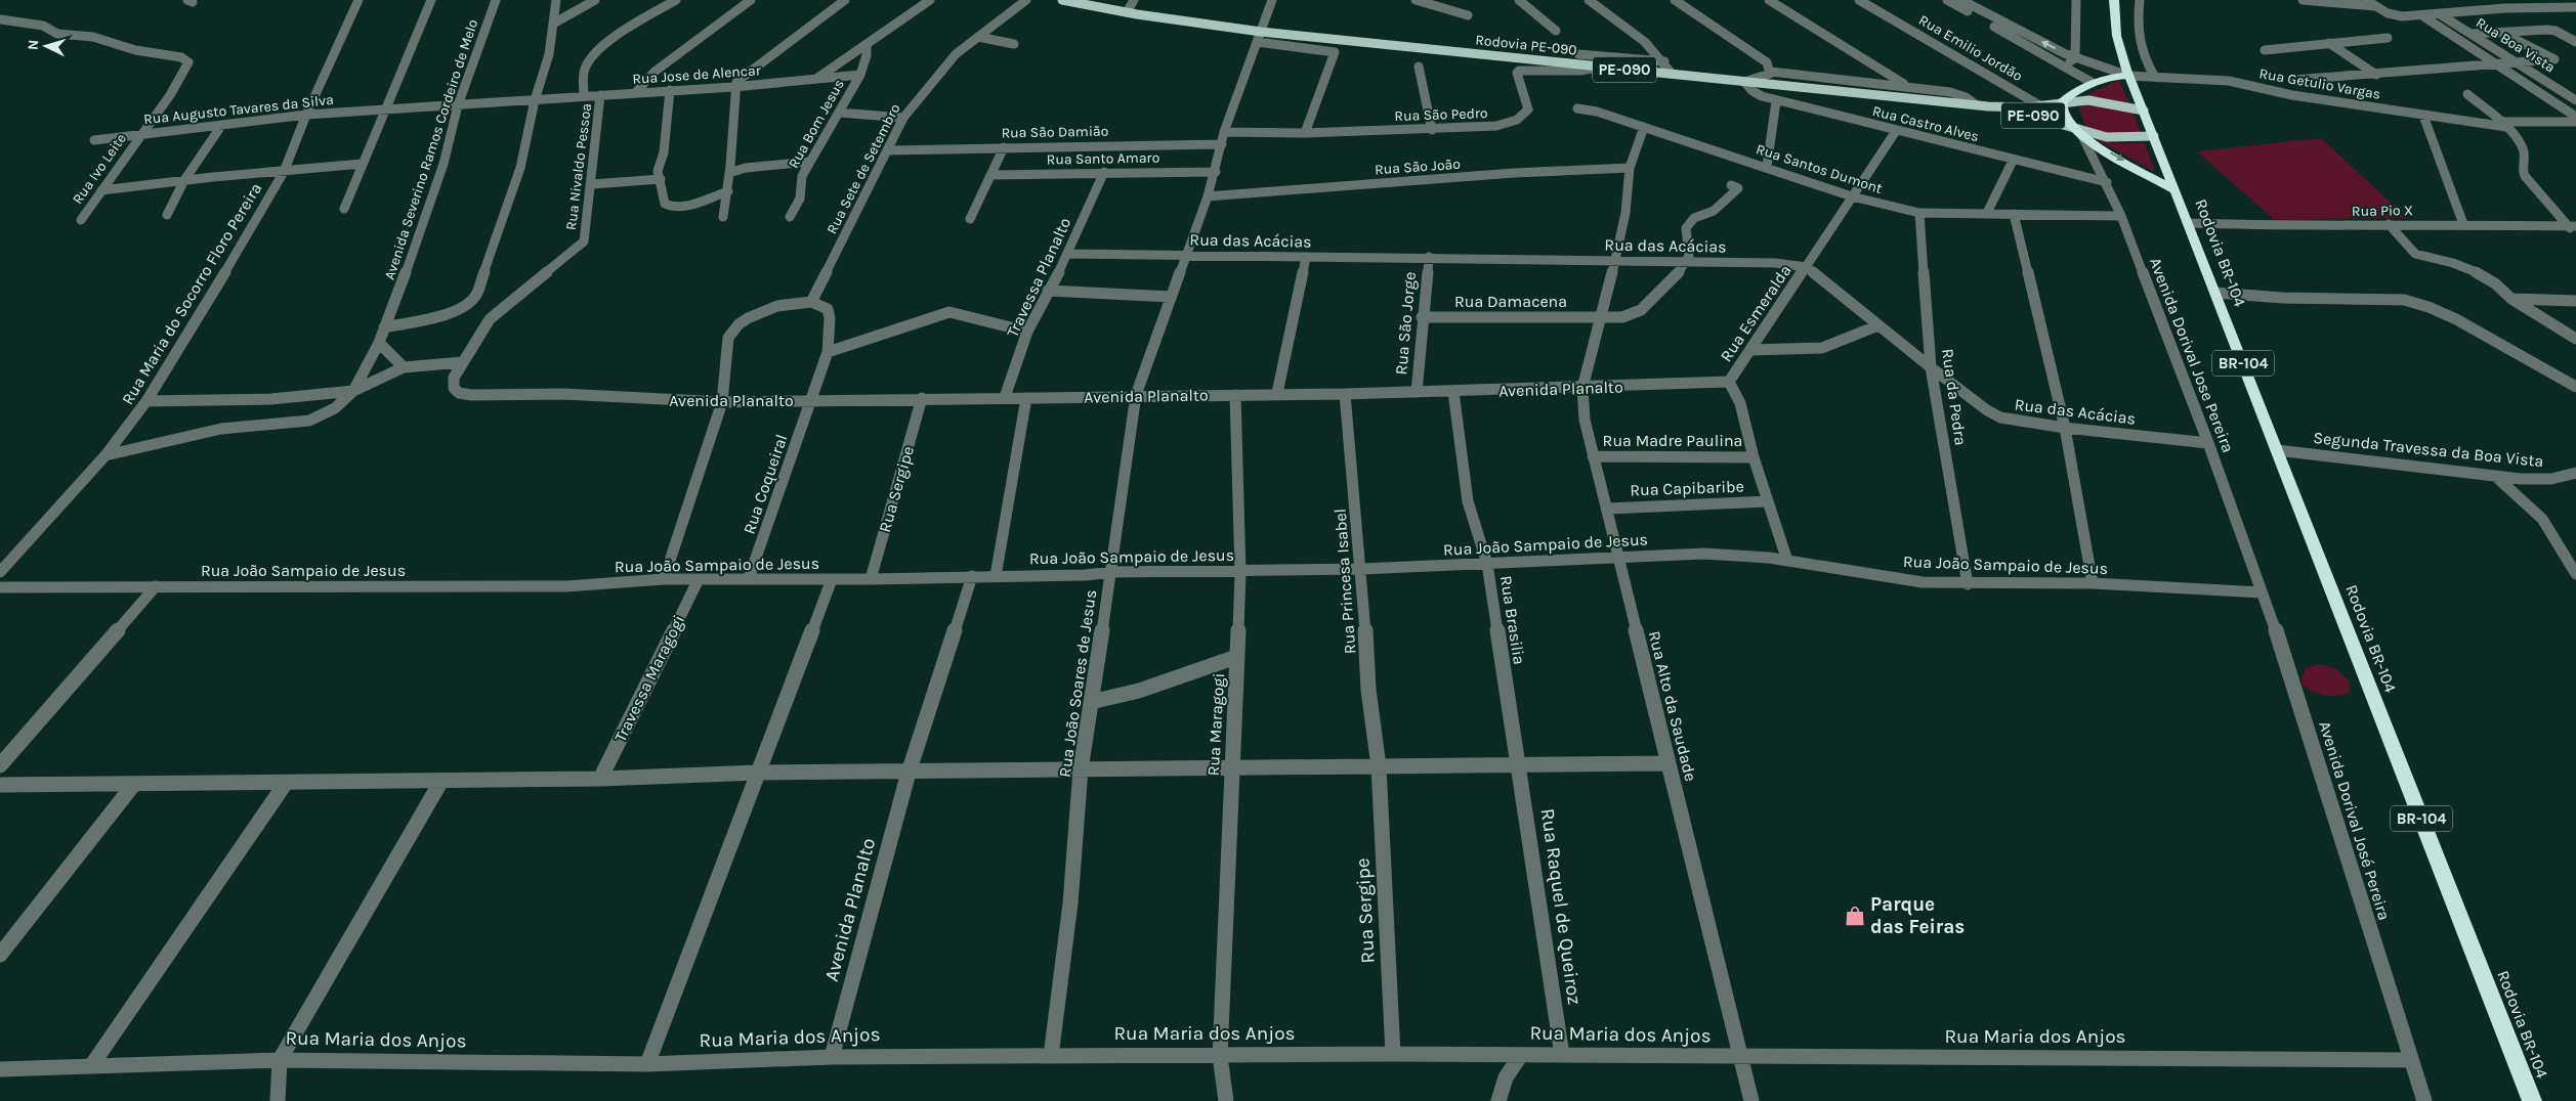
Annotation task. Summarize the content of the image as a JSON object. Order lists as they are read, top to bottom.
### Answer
{
  "streets": {
    "highway": ["Rodovia BR-104", "BR-104"],
    "main road": ["Rodovia PE-090", "PE-090"],
    "street": [
      "Rua Boa Vista",
      "Rua Emilio Jordão",
      "Rua Jose de Alencar",
      "Rua Getulio Vargas",
      "Rua Augusto Tavares da Silva",
      "Rua São Pedro",
      "Rua Bom Jesus",
      "Rua Castro Alves",
      "Rua São Damião",
      "Avenida Severino Ramos Cordeiro de Melo",
      "Rua Santo Amaro",
      "Rua Nivaldo Pessoa",
      "Rua São João",
      "Rua Ivo Leite",
      "Rua Sete de Setembro",
      "Rua Santos Dumont",
      "Rua Pio X",
      "Rua das Acácias",
      "Travessa Planalto",
      "Rua Maria do Socorro Floro Pereira",
      "Rua Damacena",
      "Rua Esmeralda",
      "Rua São Jorge",
      "Avenida Dorival Jose Pereira",
      "Avenida Planalto",
      "Rua da Pedra",
      "Rua Madre Paulina",
      "Segunda Travessa da Boa Vista",
      "Rua Coqueiral",
      "Rua Capibaribe",
      "Rua Sergipe",
      "Rua João Sampaio de Jesus",
      "Rua Princesa Isabel",
      "Rua Brasilia",
      "Travessa Maragogi",
      "Rua João Soares de Jesus",
      "Rua Alto da Saudade",
      "Rua Maragogi",
      "Avenida Dorival José Pereira",
      "Rua Raquel de Queiroz",
      "Rua Maria dos Anjos"
    ]
  },
  "crossings": [
    ["Rodovia PE-090", "Rua Emilio Jordão"],
    ["Rodovia PE-090", "Rua São Pedro"],
    ["Rodovia PE-090", "Rua Castro Alves"],
    ["Rodovia PE-090", "Rodovia BR-104"],
    ["Rodovia PE-090", "Avenida Dorival Jose Pereira"],
    ["Rodovia PE-090", "Rua João Soares de Jesus"],
    ["Rua Jose de Alencar", "Rua Augusto Tavares da Silva"],
    ["Rua Jose de Alencar", "Rua Bom Jesus"],
    ["Rua Jose de Alencar", "Avenida Severino Ramos Cordeiro de Melo"],
    ["Rua Jose de Alencar", "Rua Nivaldo Pessoa"],
    ["Rua Getulio Vargas", "Rodovia BR-104"],
    ["Rua Augusto Tavares da Silva", "Avenida Severino Ramos Cordeiro de Melo"],
    ["Rua Augusto Tavares da Silva", "Rua Ivo Leite"],
    ["Rua Augusto Tavares da Silva", "Rua Maria do Socorro Floro Pereira"],
    ["Rua São Pedro", "Rua São Damião"],
    ["Rua São Pedro", "Rua João Soares de Jesus"],
    ["Rua Castro Alves", "Rua Esmeralda"],
    ["Rua Castro Alves", "Avenida Dorival Jose Pereira"],
    ["Rua São Damião", "Rua Sete de Setembro"],
    ["Rua São Damião", "Rua João Soares de Jesus"],
    ["Rua Santo Amaro", "Travessa Planalto"],
    ["Rua Santo Amaro", "Rua João Soares de Jesus"],
    ["Rua Nivaldo Pessoa", "Avenida Planalto"],
    ["Rua São João", "Rua João Soares de Jesus"],
    ["Rua São João", "Rua Alto da Saudade"],
    ["Rua Sete de Setembro", "Rua Coqueiral"],
    ["Rua Santos Dumont", "Rua Esmeralda"],
    ["Rua Santos Dumont", "Avenida Dorival Jose Pereira"],
    ["Rua Santos Dumont", "Rua da Pedra"],
    ["Rua Santos Dumont", "Rua Alto da Saudade"],
    ["Rua Pio X", "Rodovia BR-104"],
    ["Rua das Acácias", "Travessa Planalto"],
    ["Rua das Acácias", "Rua Esmeralda"],
    ["Rua das Acácias", "Rua São Jorge"],
    ["Rua das Acácias", "Avenida Dorival Jose Pereira"],
    ["Rua das Acácias", "Rua da Pedra"],
    ["Rua das Acácias", "Rua João Soares de Jesus"],
    ["Rua das Acácias", "Rua Alto da Saudade"],
    ["Rodovia BR-104", "Avenida Dorival Jose Pereira"],
    ["Rodovia BR-104", "Segunda Travessa da Boa Vista"],
    ["Travessa Planalto", "Avenida Planalto"],
    ["Rua Damacena", "Rua São Jorge"],
    ["Rua Damacena", "Rua Alto da Saudade"],
    ["Rua Esmeralda", "Avenida Planalto"],
    ["Rua Esmeralda", "Rua Madre Paulina"],
    ["Rua Esmeralda", "Rua Capibaribe"],
    ["Rua Esmeralda", "Rua João Sampaio de Jesus"],
    ["Rua São Jorge", "Avenida Planalto"],
    ["Avenida Dorival Jose Pereira", "Rua João Sampaio de Jesus"],
    ["Avenida Dorival Jose Pereira", "Avenida Dorival José Pereira"],
    ["Avenida Planalto", "Rua Coqueiral"],
    ["Avenida Planalto", "Rua Sergipe"],
    ["Avenida Planalto", "Rua João Sampaio de Jesus"],
    ["Avenida Planalto", "Rua Princesa Isabel"],
    ["Avenida Planalto", "Rua Brasilia"],
    ["Avenida Planalto", "Rua João Soares de Jesus"],
    ["Avenida Planalto", "Rua Alto da Saudade"],
    ["Avenida Planalto", "Rua Maragogi"],
    ["Avenida Planalto", "Rua Maria dos Anjos"],
    ["Rua da Pedra", "Rua João Sampaio de Jesus"],
    ["Rua Madre Paulina", "Rua Alto da Saudade"],
    ["Rua Coqueiral", "Rua João Sampaio de Jesus"],
    ["Rua Capibaribe", "Rua Alto da Saudade"],
    ["Rua Sergipe", "Rua João Sampaio de Jesus"],
    ["Rua Sergipe", "Rua Princesa Isabel"],
    ["Rua Sergipe", "Rua Maria dos Anjos"],
    ["Rua João Sampaio de Jesus", "Rua Princesa Isabel"],
    ["Rua João Sampaio de Jesus", "Rua Brasilia"],
    ["Rua João Sampaio de Jesus", "Travessa Maragogi"],
    ["Rua João Sampaio de Jesus", "Rua João Soares de Jesus"],
    ["Rua João Sampaio de Jesus", "Rua Alto da Saudade"],
    ["Rua João Sampaio de Jesus", "Rua Maragogi"],
    ["Rua João Sampaio de Jesus", "Avenida Dorival José Pereira"],
    ["Rua Brasilia", "Rua Raquel de Queiroz"],
    ["Rua João Soares de Jesus", "Rua Maria dos Anjos"],
    ["Rua Alto da Saudade", "Rua Maria dos Anjos"],
    ["Rua Maragogi", "Rua Maria dos Anjos"],
    ["Avenida Dorival José Pereira", "Rua Maria dos Anjos"],
    ["Rua Raquel de Queiroz", "Rua Maria dos Anjos"]
  ],
  "places": {
    "shop": ["Parque das Feiras"]
  },
  "north": "left"
}
